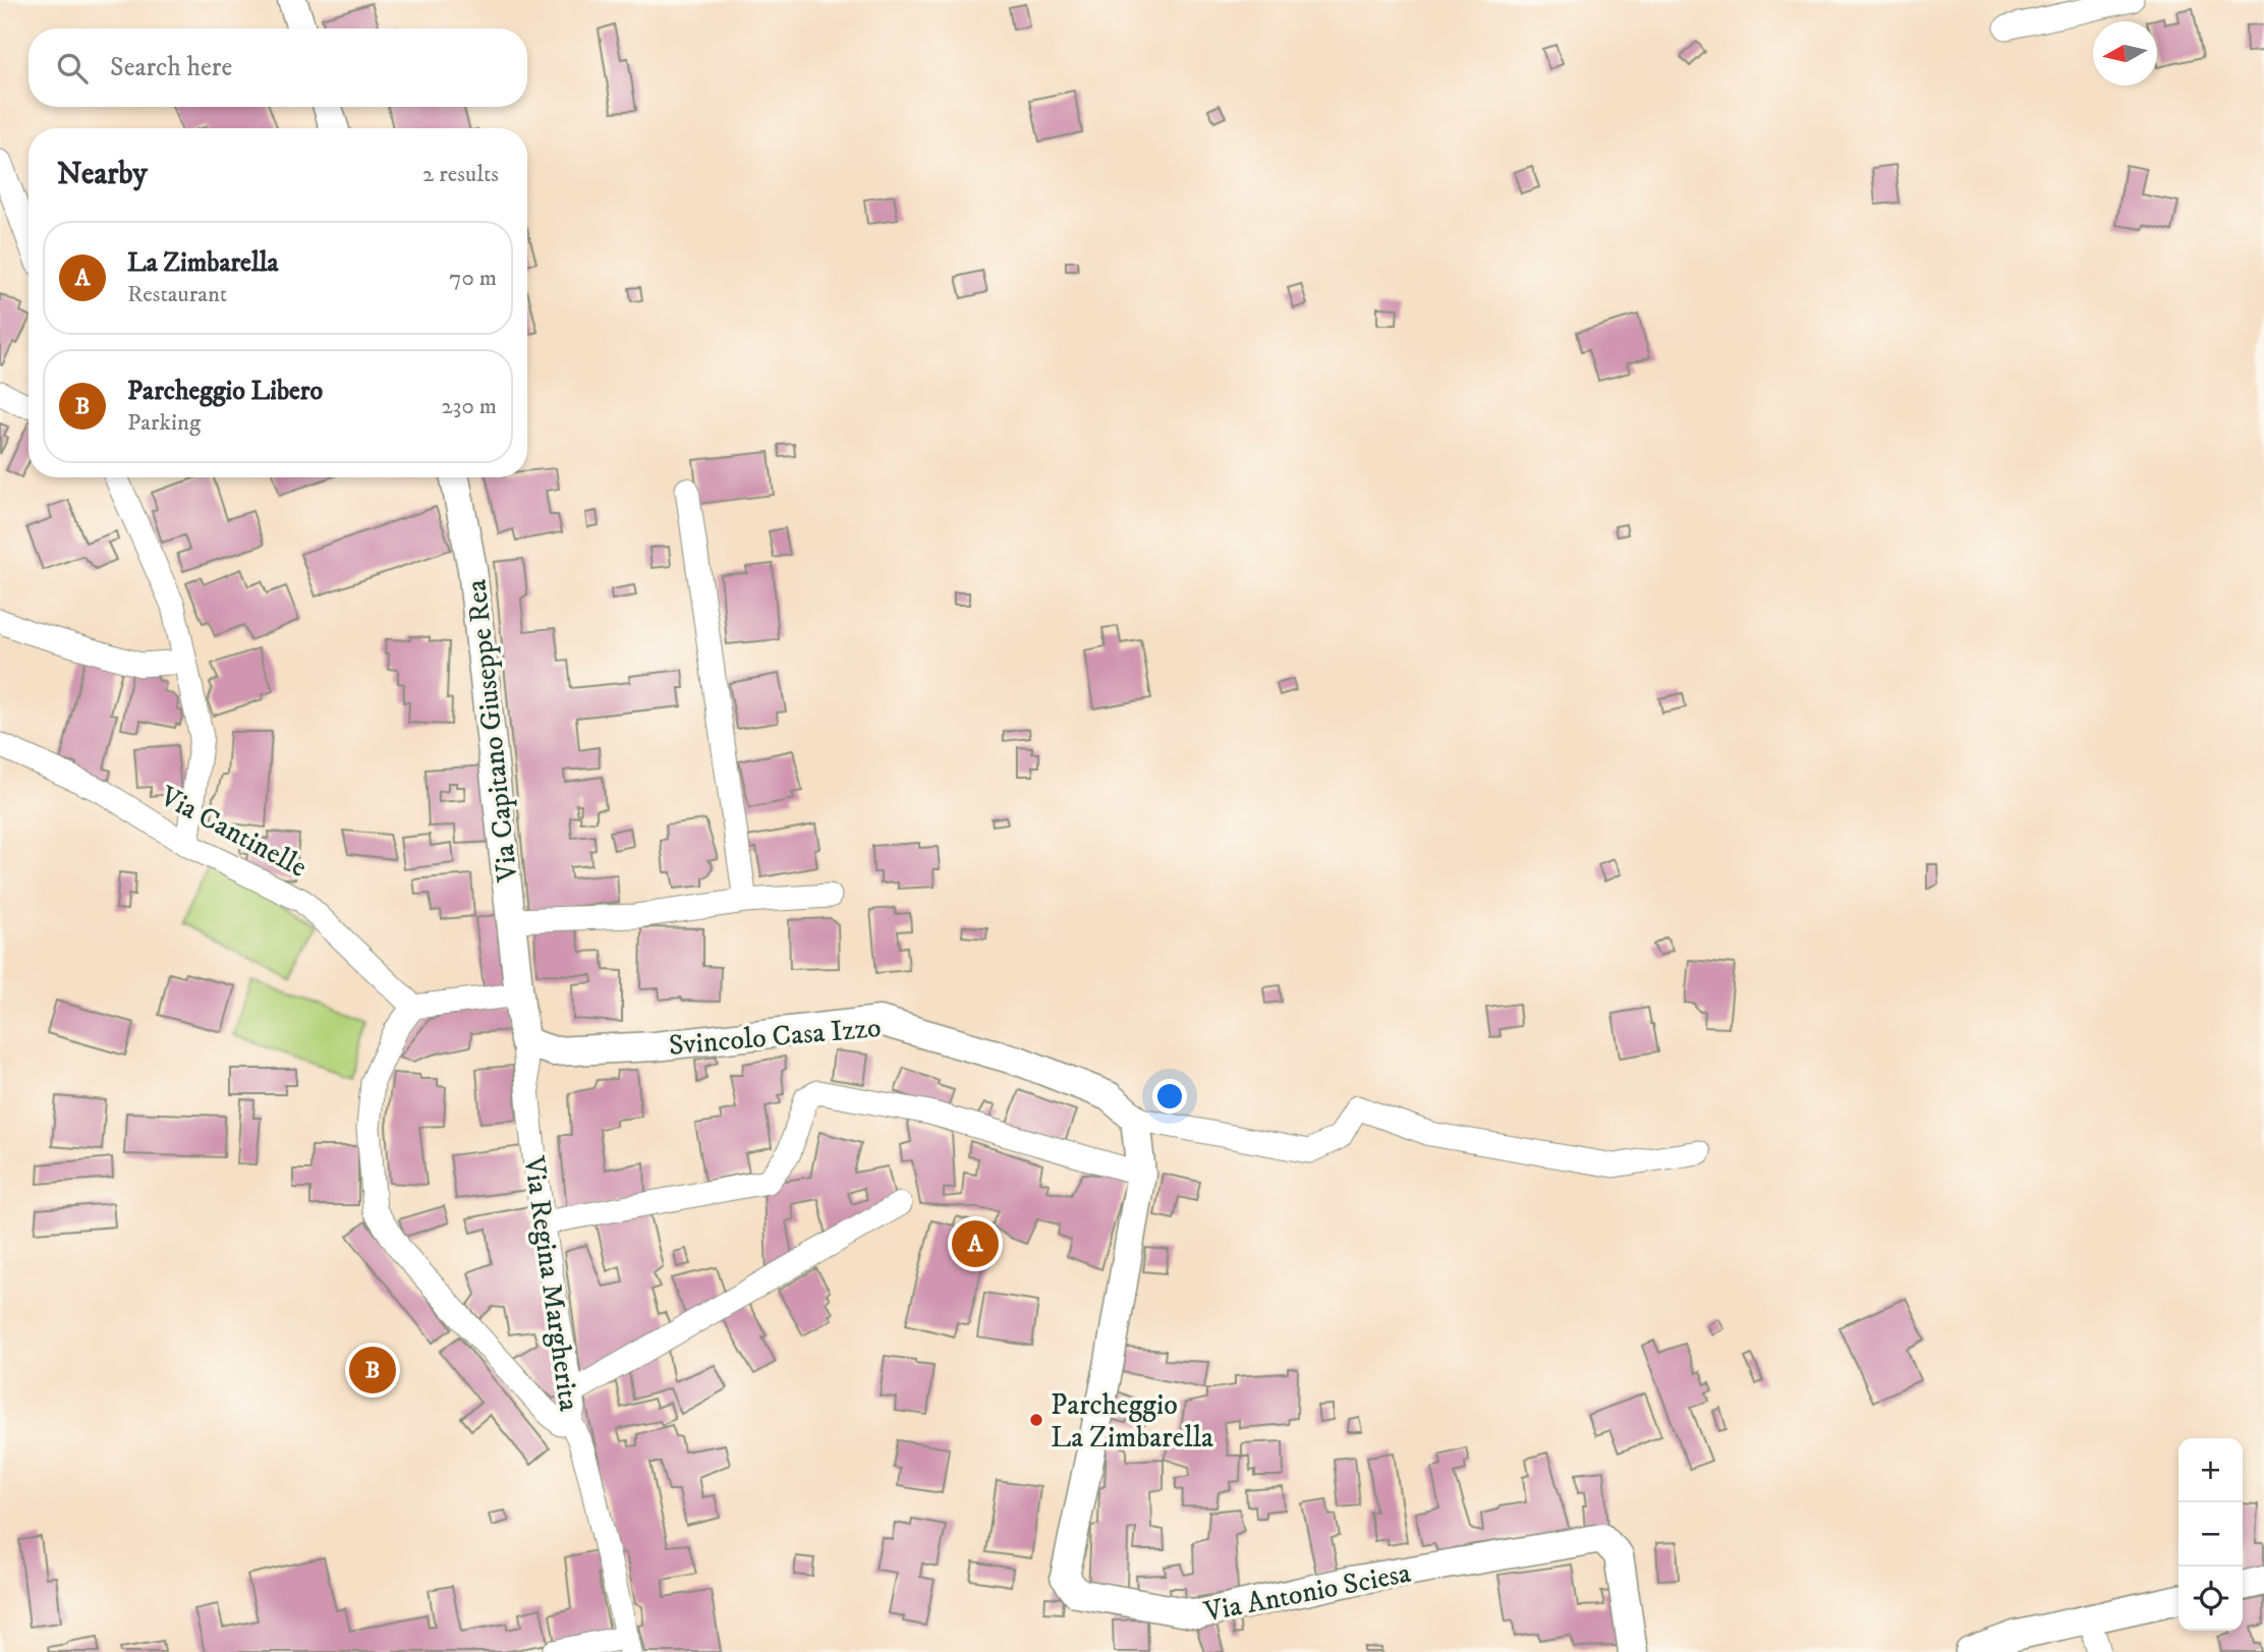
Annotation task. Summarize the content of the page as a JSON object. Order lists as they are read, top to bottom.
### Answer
{
  "streets": {
    "street": [
      "Via Capitano Giuseppe Rea",
      "Via Cantinelle",
      "Svincolo Casa Izzo",
      "Via Regina Margherita",
      "Via Antonio Sciesa"
    ]
  },
  "crossings": [
    ["Via Capitano Giuseppe Rea", "Via Regina Margherita"],
    ["Svincolo Casa Izzo", "Via Regina Margherita"],
    ["Svincolo Casa Izzo", "Via Antonio Sciesa"]
  ],
  "places": ["Parcheggio La Zimbarella"],
  "north": "left",
  "page": {
    "search": "Search here",
    "heading": ["Nearby", "2 results"],
    "list": [
      {
        "mark": "A",
        "name": "La Zimbarella",
        "note": "Restaurant",
        "value": "70 m"
      },
      {
        "mark": "B",
        "name": "Parcheggio Libero",
        "note": "Parking",
        "value": "230 m"
      }
    ],
    "pins": ["A", "B"],
    "map_buttons": ["+", "−"]
  }
}
